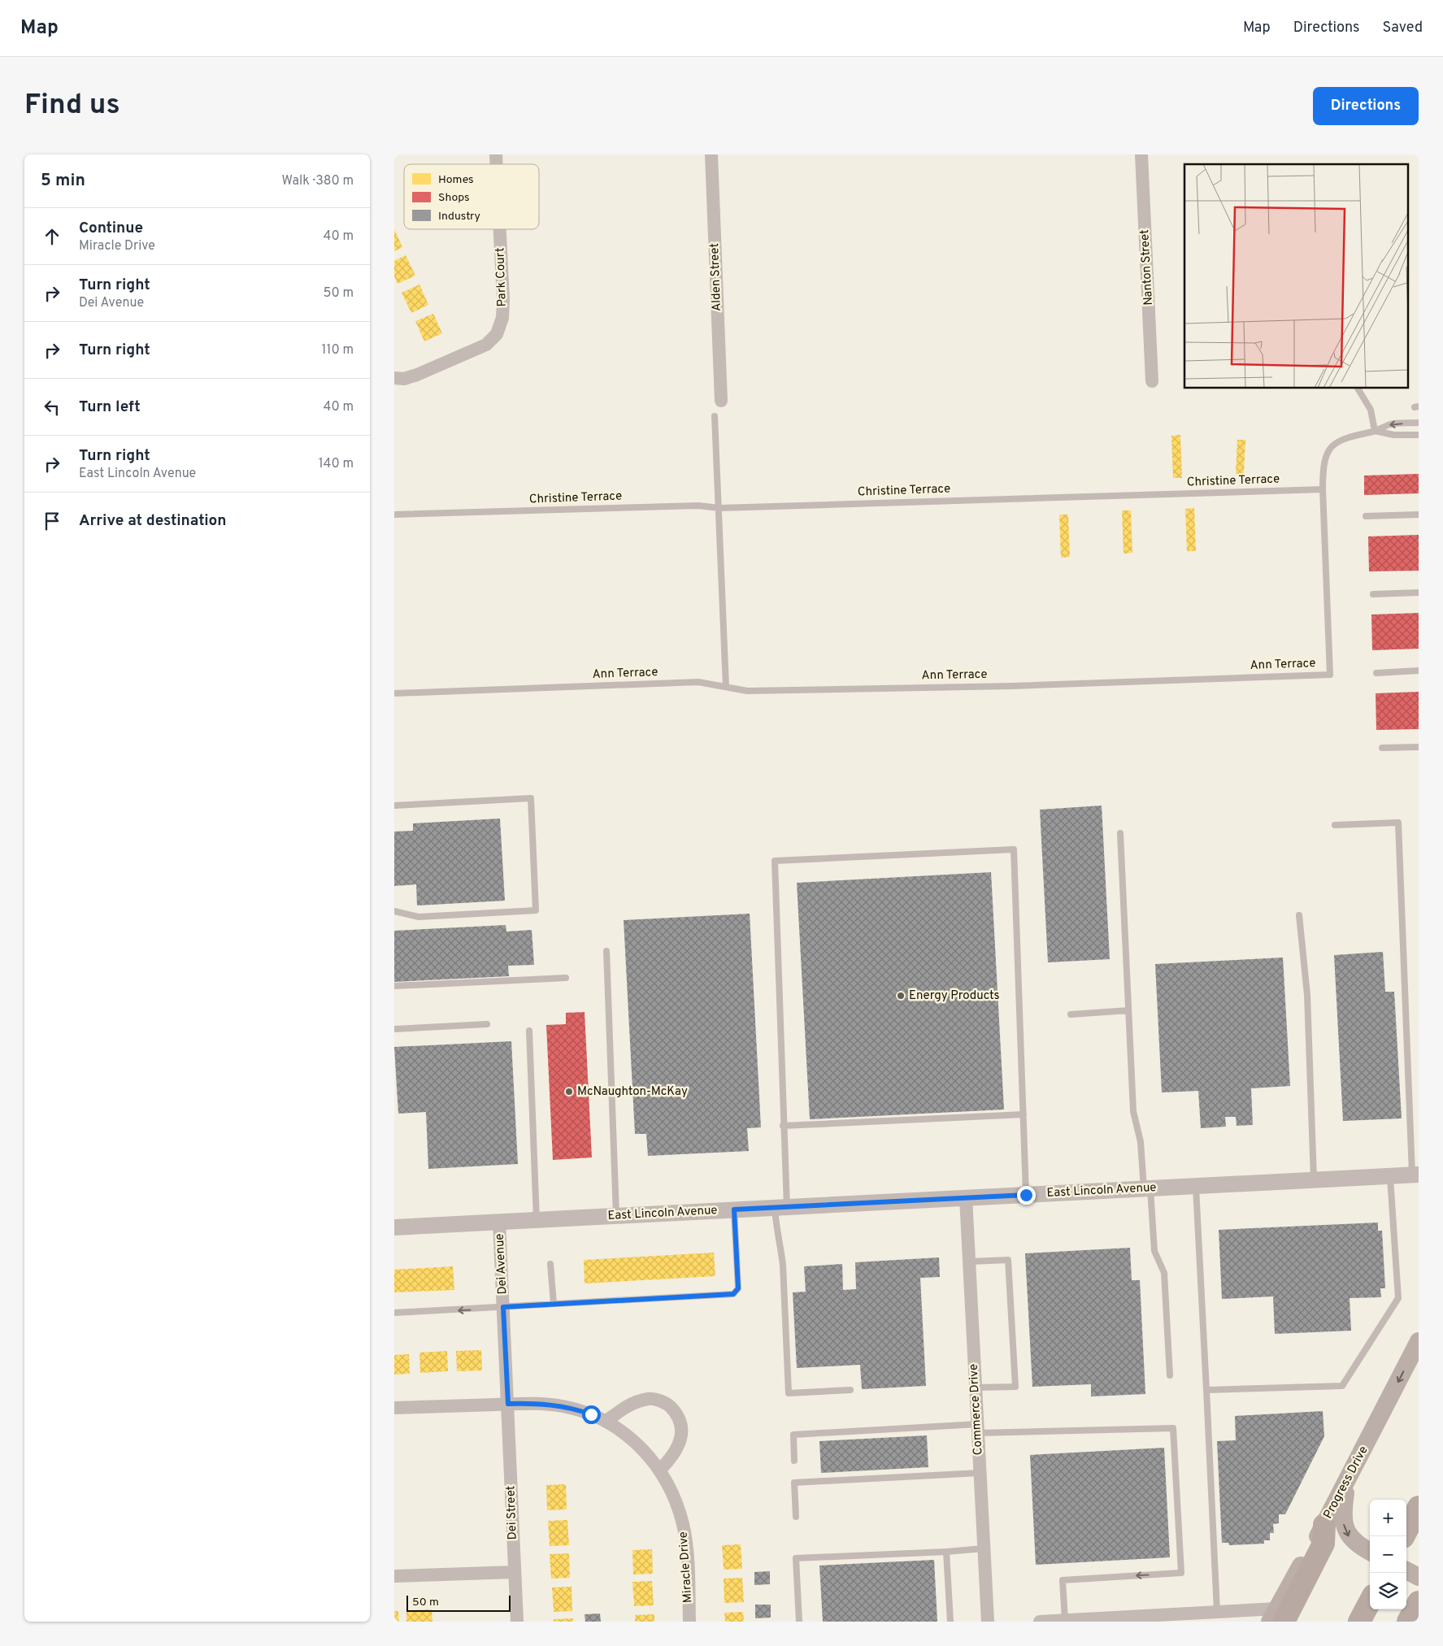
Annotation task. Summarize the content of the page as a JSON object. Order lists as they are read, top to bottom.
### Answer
{
  "streets": {
    "main road": ["Progress Drive"],
    "street": [
      "Nanton Street",
      "Park Court",
      "Alden Street",
      "East Lincoln Avenue",
      "Dei Avenue",
      "Commerce Drive",
      "Dei Street",
      "Miracle Drive"
    ],
    "lane": ["Christine Terrace", "Ann Terrace"]
  },
  "crossings": [
    ["Christine Terrace", "Ann Terrace"],
    ["East Lincoln Avenue", "Dei Avenue"],
    ["East Lincoln Avenue", "Commerce Drive"],
    ["Dei Avenue", "Dei Street"],
    ["Dei Avenue", "Miracle Drive"],
    ["Dei Street", "Miracle Drive"]
  ],
  "one_way": ["Progress Drive"],
  "places": ["Energy Products", "McNaughton-McKay"],
  "legend": ["Homes", "Shops", "Industry"],
  "scale_bar": "50 m",
  "page": {
    "header": "Map",
    "nav": ["Map", "Directions", "Saved"],
    "buttons": "Directions",
    "title": "Find us",
    "heading": ["5 min", "Walk · 380 m"],
    "list": [
      ["Continue", "Miracle Drive", "40 m"],
      ["Turn right", "Dei Avenue", "50 m"],
      ["Turn right", "110 m"],
      ["Turn left", "40 m"],
      ["Turn right", "East Lincoln Avenue", "140 m"],
      "Arrive at destination"
    ],
    "map_buttons": ["+", "−"],
    "scale": "50 m"
  }
}
